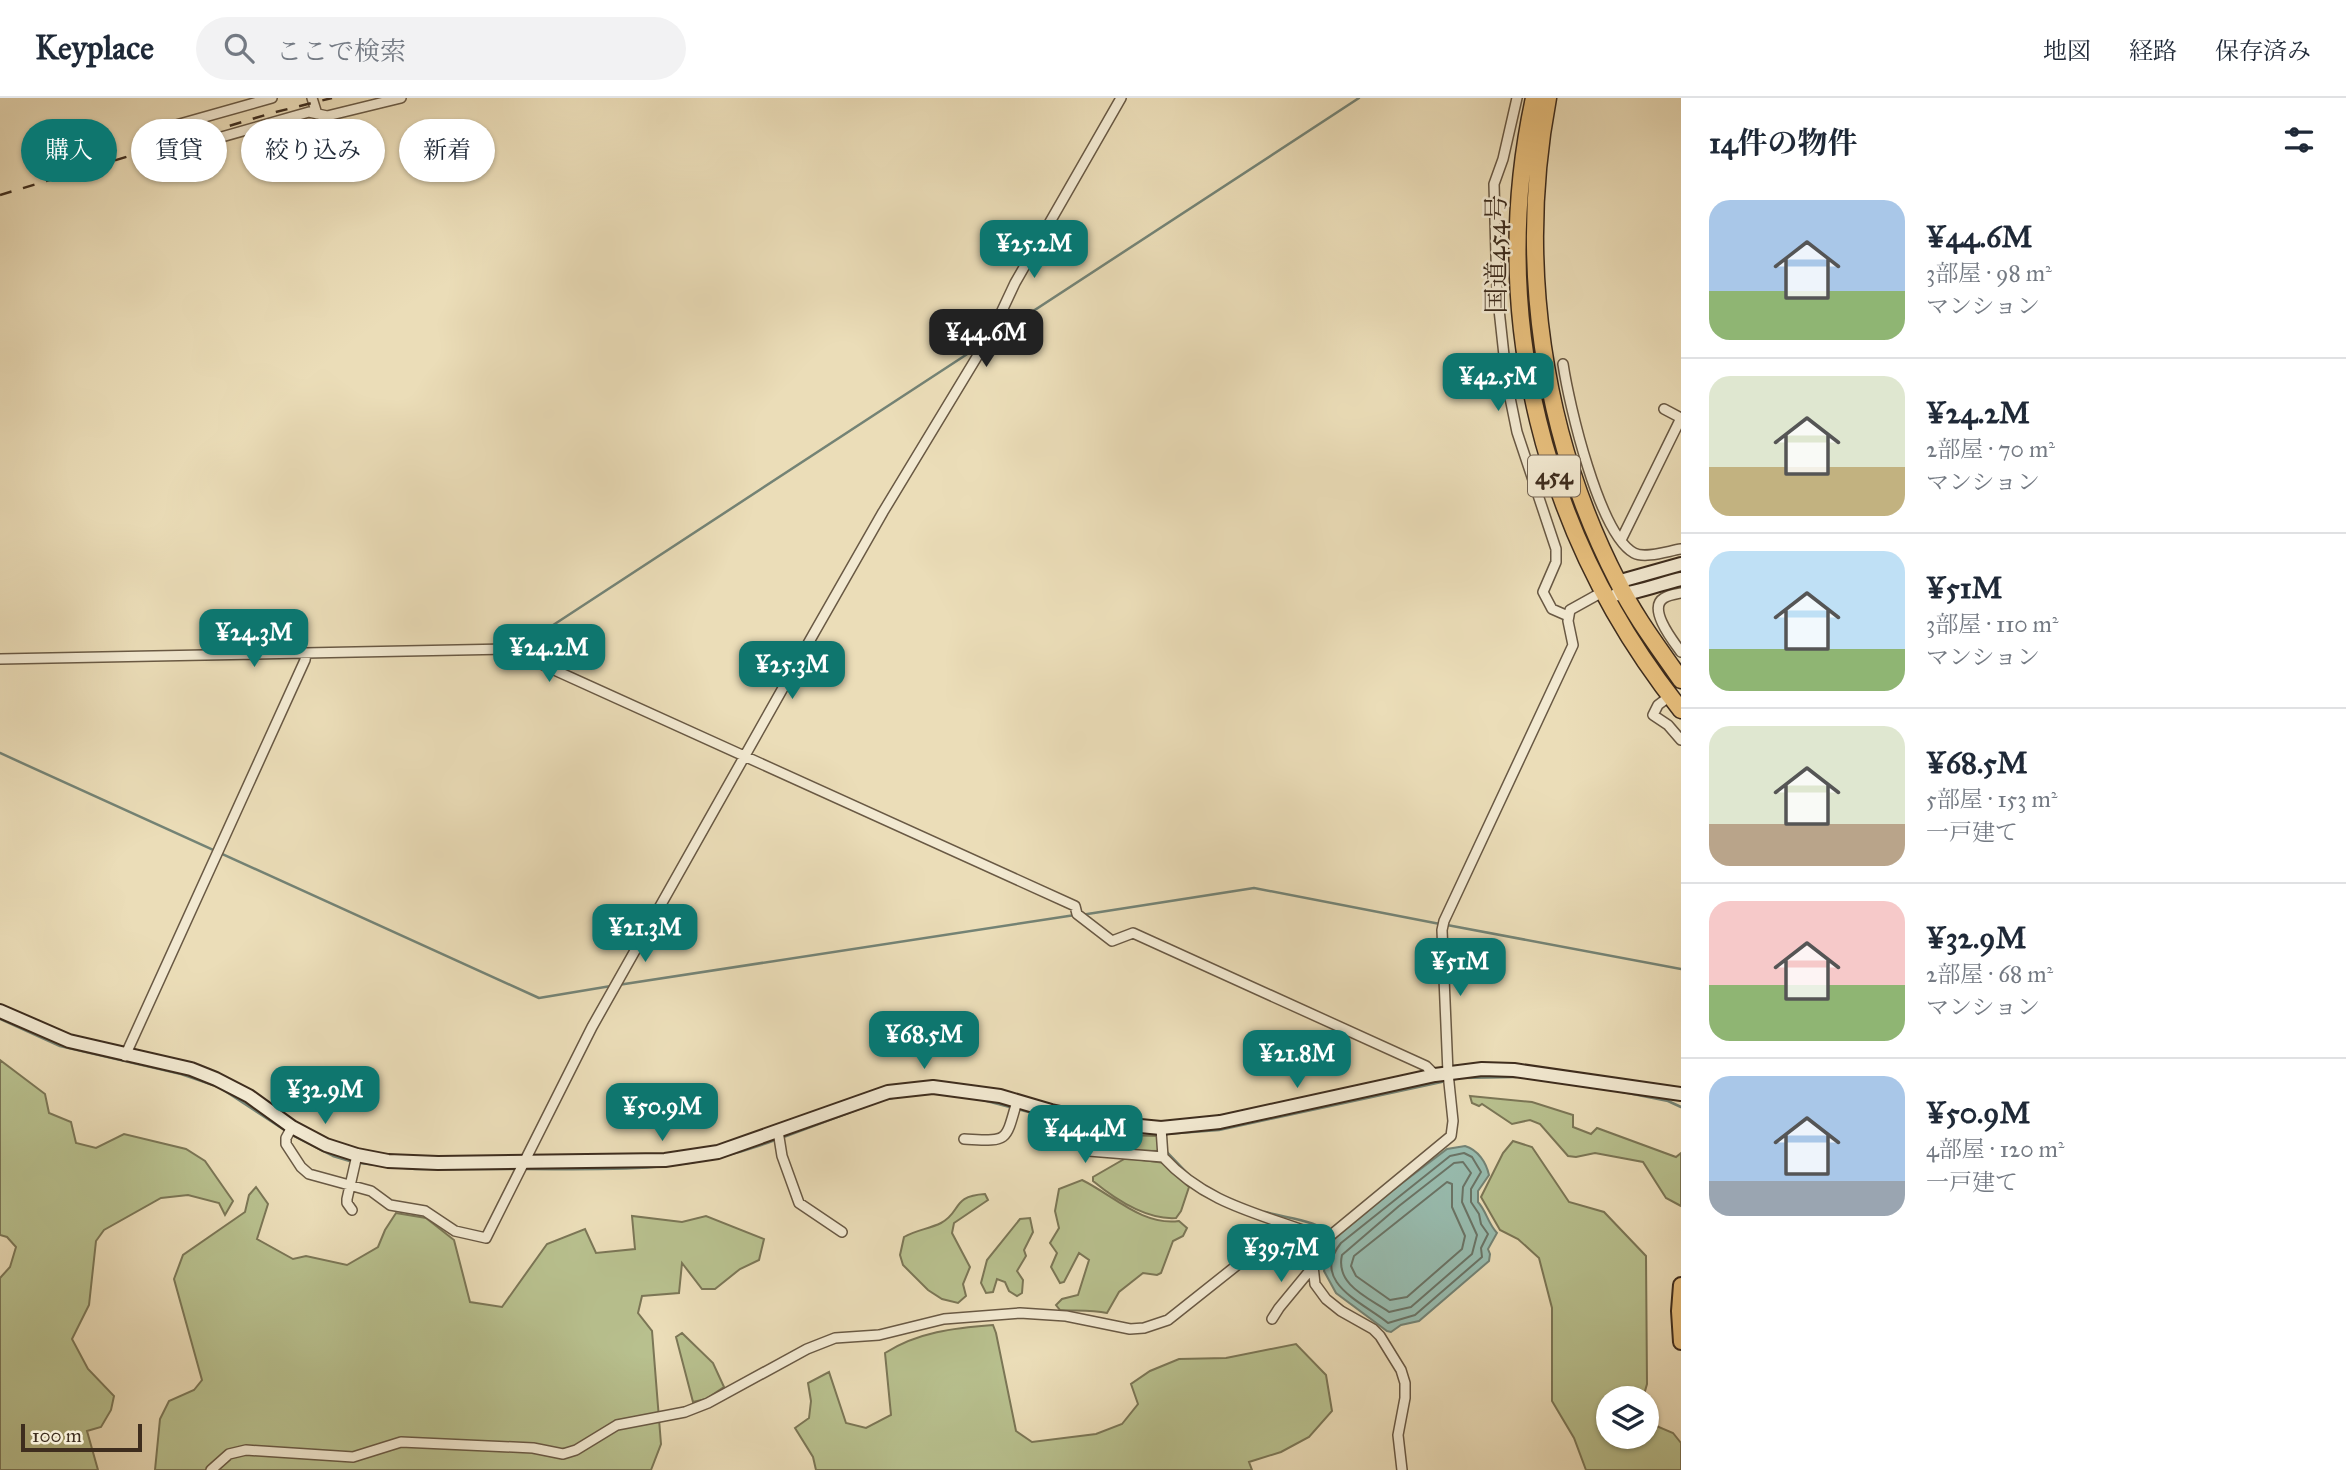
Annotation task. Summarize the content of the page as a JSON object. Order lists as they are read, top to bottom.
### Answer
{
  "streets": {
    "highway": ["国道454号", "454"]
  },
  "scale_bar": "100 m",
  "page": {
    "header": "Keyplace",
    "search": "ここで検索",
    "nav": ["地図", "経路", "保存済み"],
    "heading": "14件の物件",
    "chip": [
      "購入",
      "賃貸",
      "絞り込み",
      "新着"
    ],
    "list": [
      {
        "name": "¥44.6M",
        "note": "3部屋 · 98 m² · マンション"
      },
      {
        "name": "¥24.2M",
        "note": "2部屋 · 70 m² · マンション"
      },
      {
        "name": "¥51M",
        "note": "3部屋 · 110 m² · マンション"
      },
      {
        "name": "¥68.5M",
        "note": "5部屋 · 153 m² · 一戸建て"
      },
      {
        "name": "¥32.9M",
        "note": "2部屋 · 68 m² · マンション"
      },
      {
        "name": "¥50.9M",
        "note": "4部屋 · 120 m² · 一戸建て"
      }
    ],
    "price": [
      "¥25.2M",
      "¥44.6M",
      "¥42.5M",
      "¥24.3M",
      "¥24.2M",
      "¥25.3M",
      "¥21.3M",
      "¥51M",
      "¥68.5M",
      "¥21.8M",
      "¥32.9M",
      "¥50.9M",
      "¥44.4M",
      "¥39.7M"
    ],
    "scale": "100 m"
  }
}
